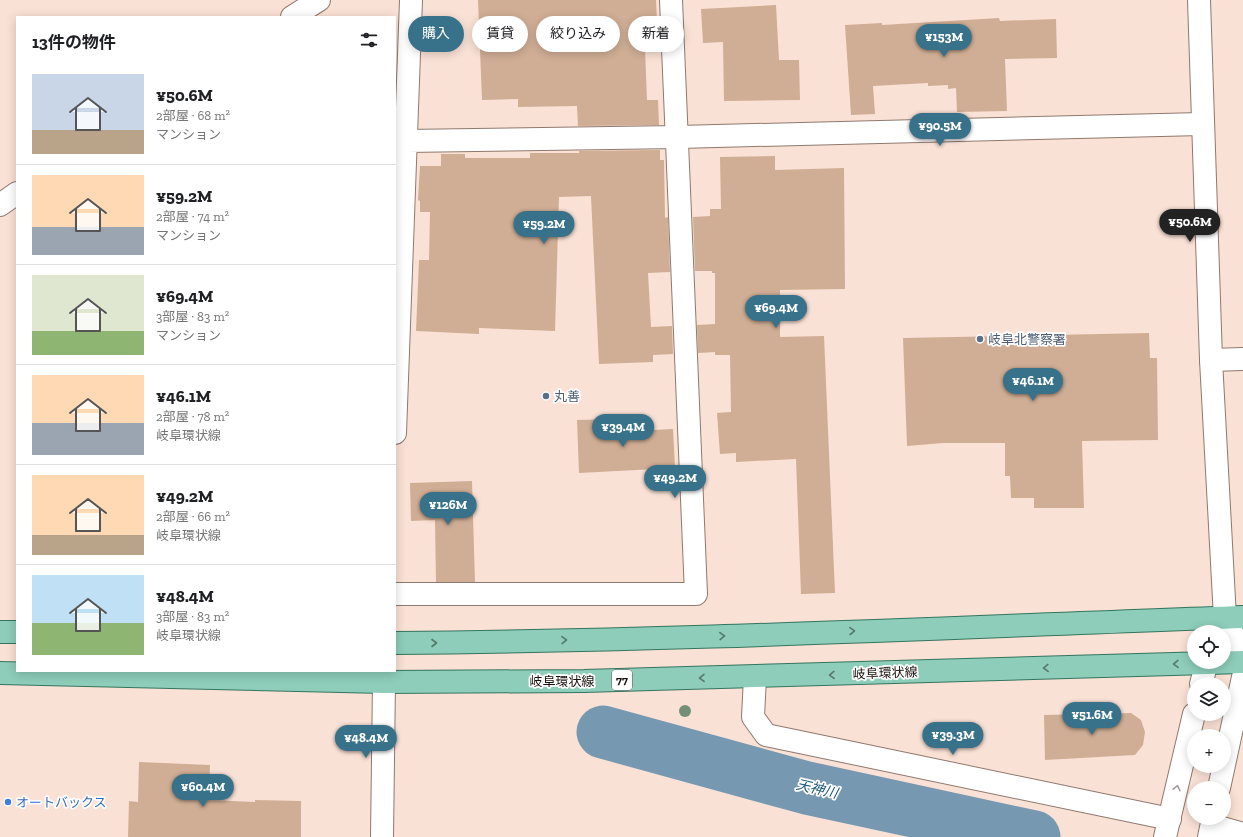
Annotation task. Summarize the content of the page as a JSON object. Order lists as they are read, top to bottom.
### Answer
{
  "streets": {
    "main road": ["岐阜環状線", "77"]
  },
  "water": ["天神川"],
  "places": ["岐阜北警察署", "丸善", "オートバックス"],
  "page": {
    "chip": [
      "購入",
      "賃貸",
      "絞り込み",
      "新着"
    ],
    "heading": "13件の物件",
    "price": [
      "¥153M",
      "¥90.5M",
      "¥50.6M",
      "¥59.2M",
      "¥69.4M",
      "¥46.1M",
      "¥39.4M",
      "¥49.2M",
      "¥126M",
      "¥51.6M",
      "¥39.3M",
      "¥48.4M",
      "¥60.4M"
    ],
    "list": [
      {
        "name": "¥50.6M",
        "note": "2部屋 · 68 m² · マンション"
      },
      {
        "name": "¥59.2M",
        "note": "2部屋 · 74 m² · マンション"
      },
      {
        "name": "¥69.4M",
        "note": "3部屋 · 83 m² · マンション"
      },
      {
        "name": "¥46.1M",
        "note": "2部屋 · 78 m² · 岐阜環状線"
      },
      {
        "name": "¥49.2M",
        "note": "2部屋 · 66 m² · 岐阜環状線"
      },
      {
        "name": "¥48.4M",
        "note": "3部屋 · 83 m² · 岐阜環状線"
      }
    ],
    "map_buttons": ["+", "−"]
  }
}
